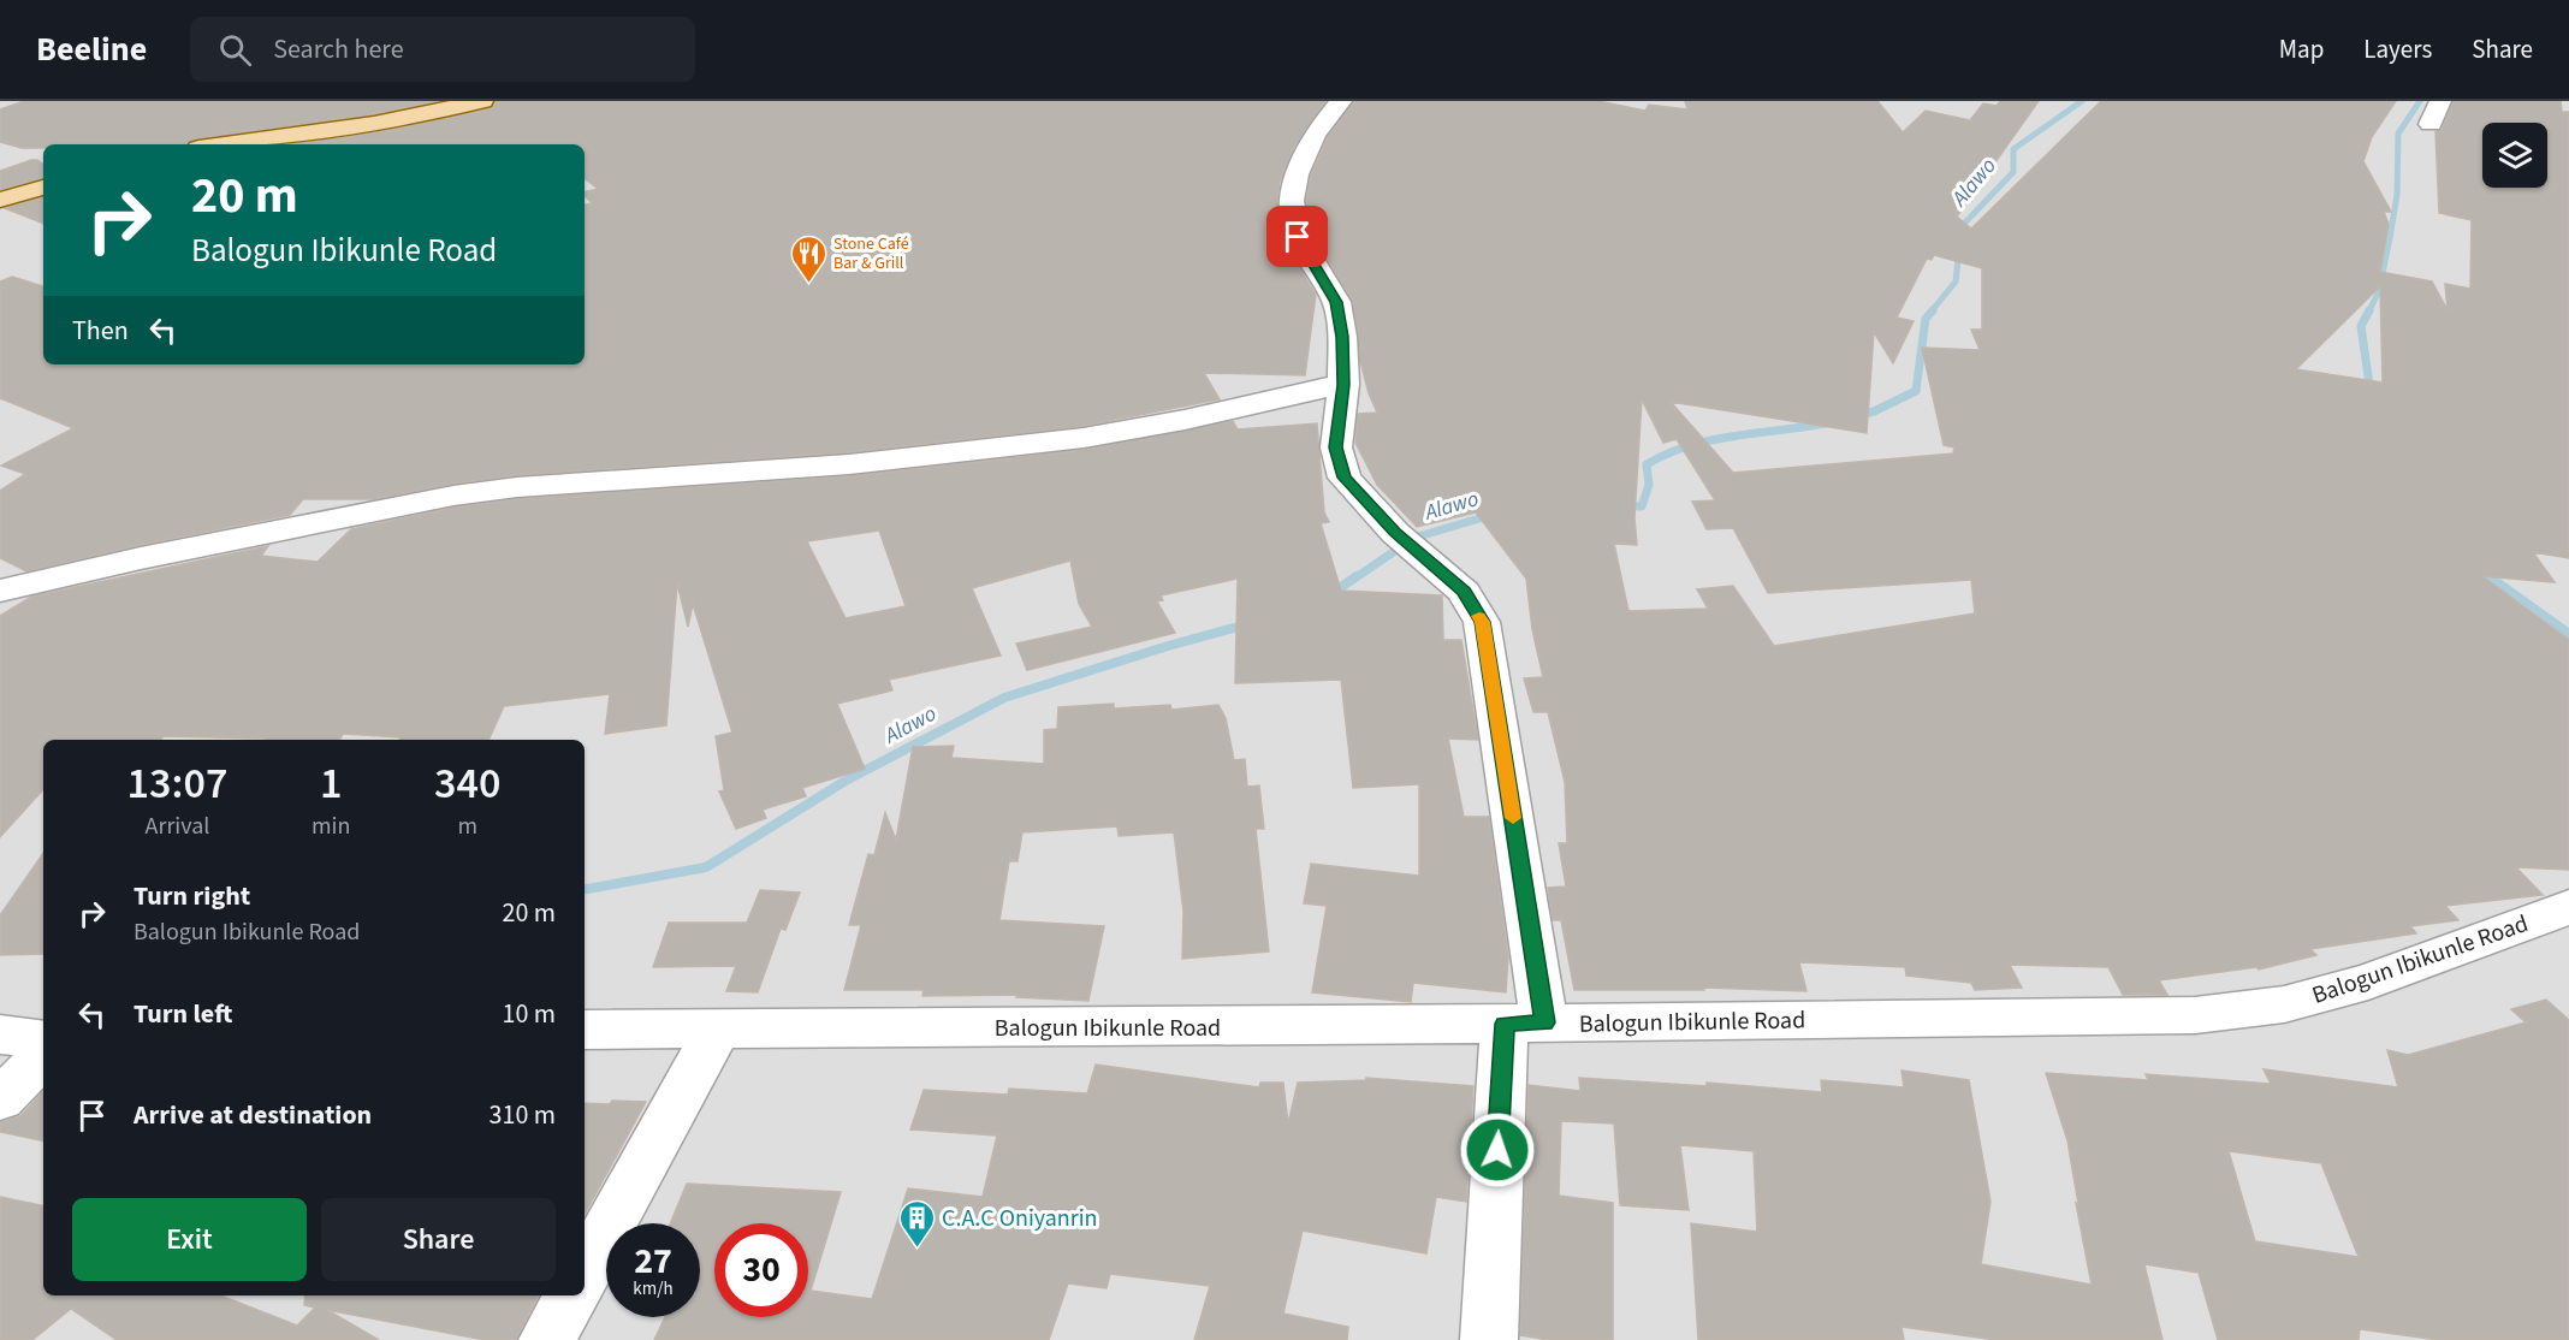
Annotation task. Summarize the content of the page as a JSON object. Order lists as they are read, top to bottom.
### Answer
{
  "streets": {
    "street": ["Balogun Ibikunle Road"]
  },
  "water": ["Alawo"],
  "places": {
    "restaurant": ["Stone Café Bar & Grill"],
    "building": ["C.A.C Oniyanrin"]
  },
  "page": {
    "header": "Beeline",
    "search": "Search here",
    "nav": ["Map", "Layers", "Share"],
    "turn": ["20 m", "Balogun Ibikunle Road"],
    "then": "Then",
    "eta": [
      "13:07",
      "Arrival",
      "1",
      "min",
      "340",
      "m"
    ],
    "list": [
      {
        "name": "Turn right",
        "note": "Balogun Ibikunle Road",
        "value": "20 m"
      },
      {
        "name": "Turn left",
        "value": "10 m"
      },
      {
        "name": "Arrive at destination",
        "value": "310 m"
      }
    ],
    "buttons": ["Exit", "Share"],
    "speed": "27 km/h",
    "limit": "30"
  }
}
